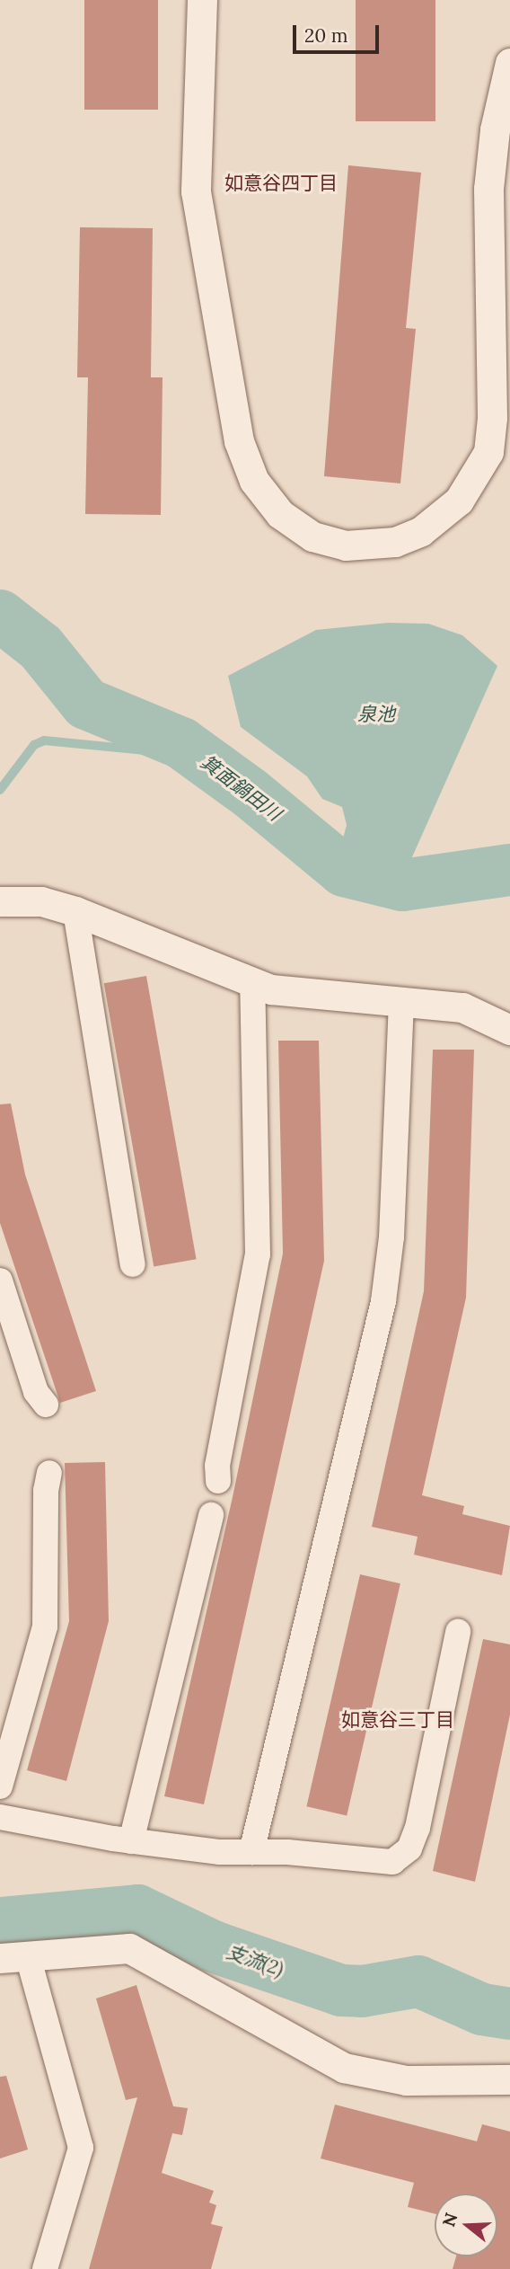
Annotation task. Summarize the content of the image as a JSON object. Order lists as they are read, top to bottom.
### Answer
{
  "districts": ["如意谷四丁目", "如意谷三丁目"],
  "water": ["泉池", "箕面鍋田川", "支流(2)"],
  "scale_bar": "20 m",
  "north": "left"
}
